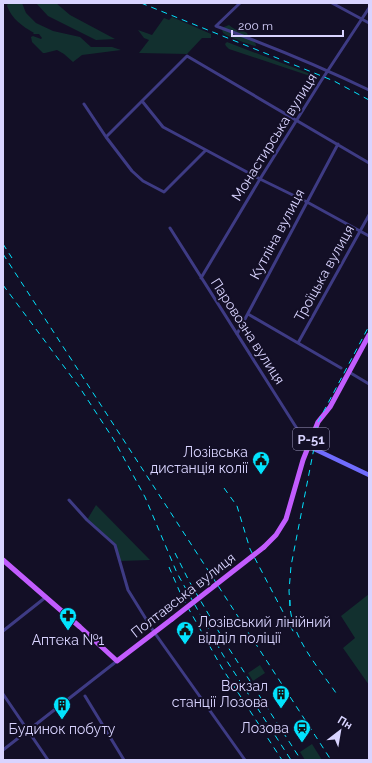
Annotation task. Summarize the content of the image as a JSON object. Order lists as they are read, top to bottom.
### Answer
{
  "streets": {
    "main road": ["Р-51", "Полтавська вулиця"],
    "street": [
      "Монастирська вулиця",
      "Кутліна вулиця",
      "Троїцька вулиця",
      "Паровозна вулиця"
    ]
  },
  "crossings": [
    ["Монастирська вулиця", "Паровозна вулиця"],
    ["Кутліна вулиця", "Паровозна вулиця"],
    ["Паровозна вулиця", "Р-51"],
    ["Паровозна вулиця", "Полтавська вулиця"],
    ["Р-51", "Полтавська вулиця"]
  ],
  "places": {
    "public building": ["Лозівська дистанція колії", "Лозівський лінійний відділ поліції"],
    "pharmacy": ["Аптека №1"],
    "building": ["Вокзал станції Лозова", "Будинок побуту"],
    "station": ["Лозова"]
  },
  "scale_bar": "200 m",
  "north": "top right"
}
